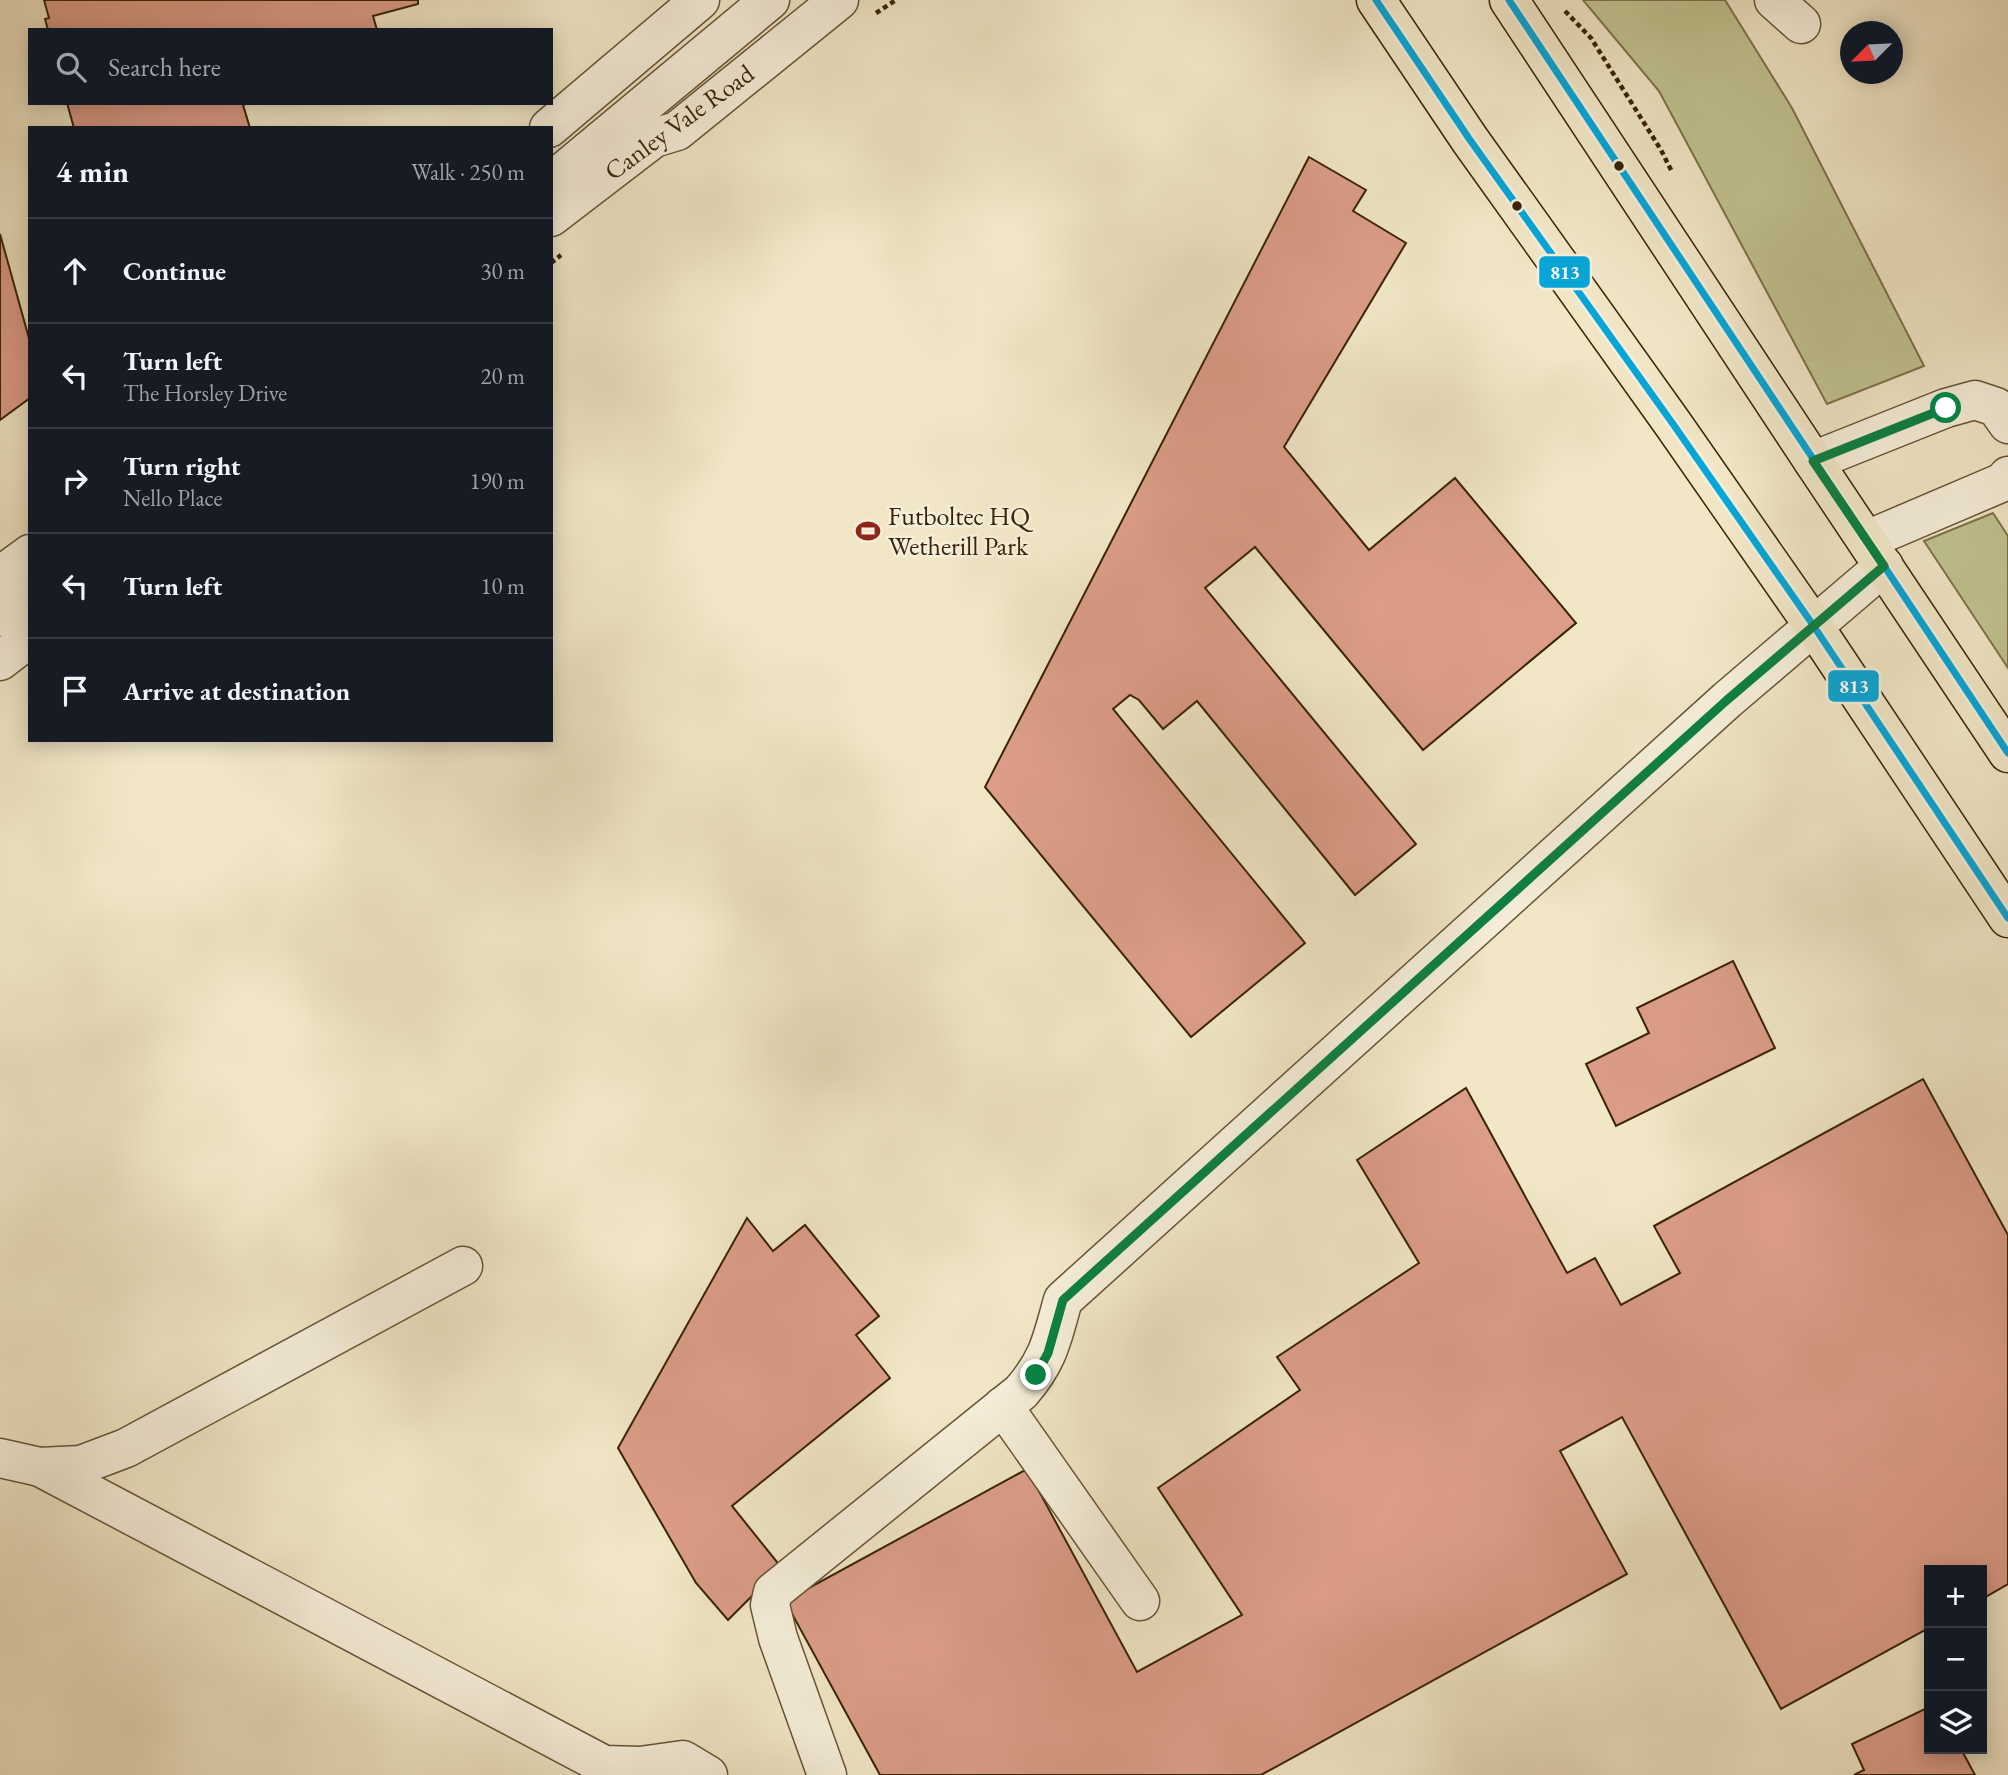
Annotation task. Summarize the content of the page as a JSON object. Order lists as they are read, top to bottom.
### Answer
{
  "streets": {
    "street": ["Canley Vale Road"]
  },
  "places": {
    "sports": ["Futboltec HQ Wetherill Park"]
  },
  "lines": ["transit line 813"],
  "north": "bottom left",
  "page": {
    "search": "Search here",
    "heading": ["4 min", "Walk · 250 m"],
    "list": [
      ["Continue", "30 m"],
      ["Turn left", "The Horsley Drive", "20 m"],
      ["Turn right", "Nello Place", "190 m"],
      ["Turn left", "10 m"],
      "Arrive at destination"
    ],
    "map_buttons": ["+", "−"]
  }
}
